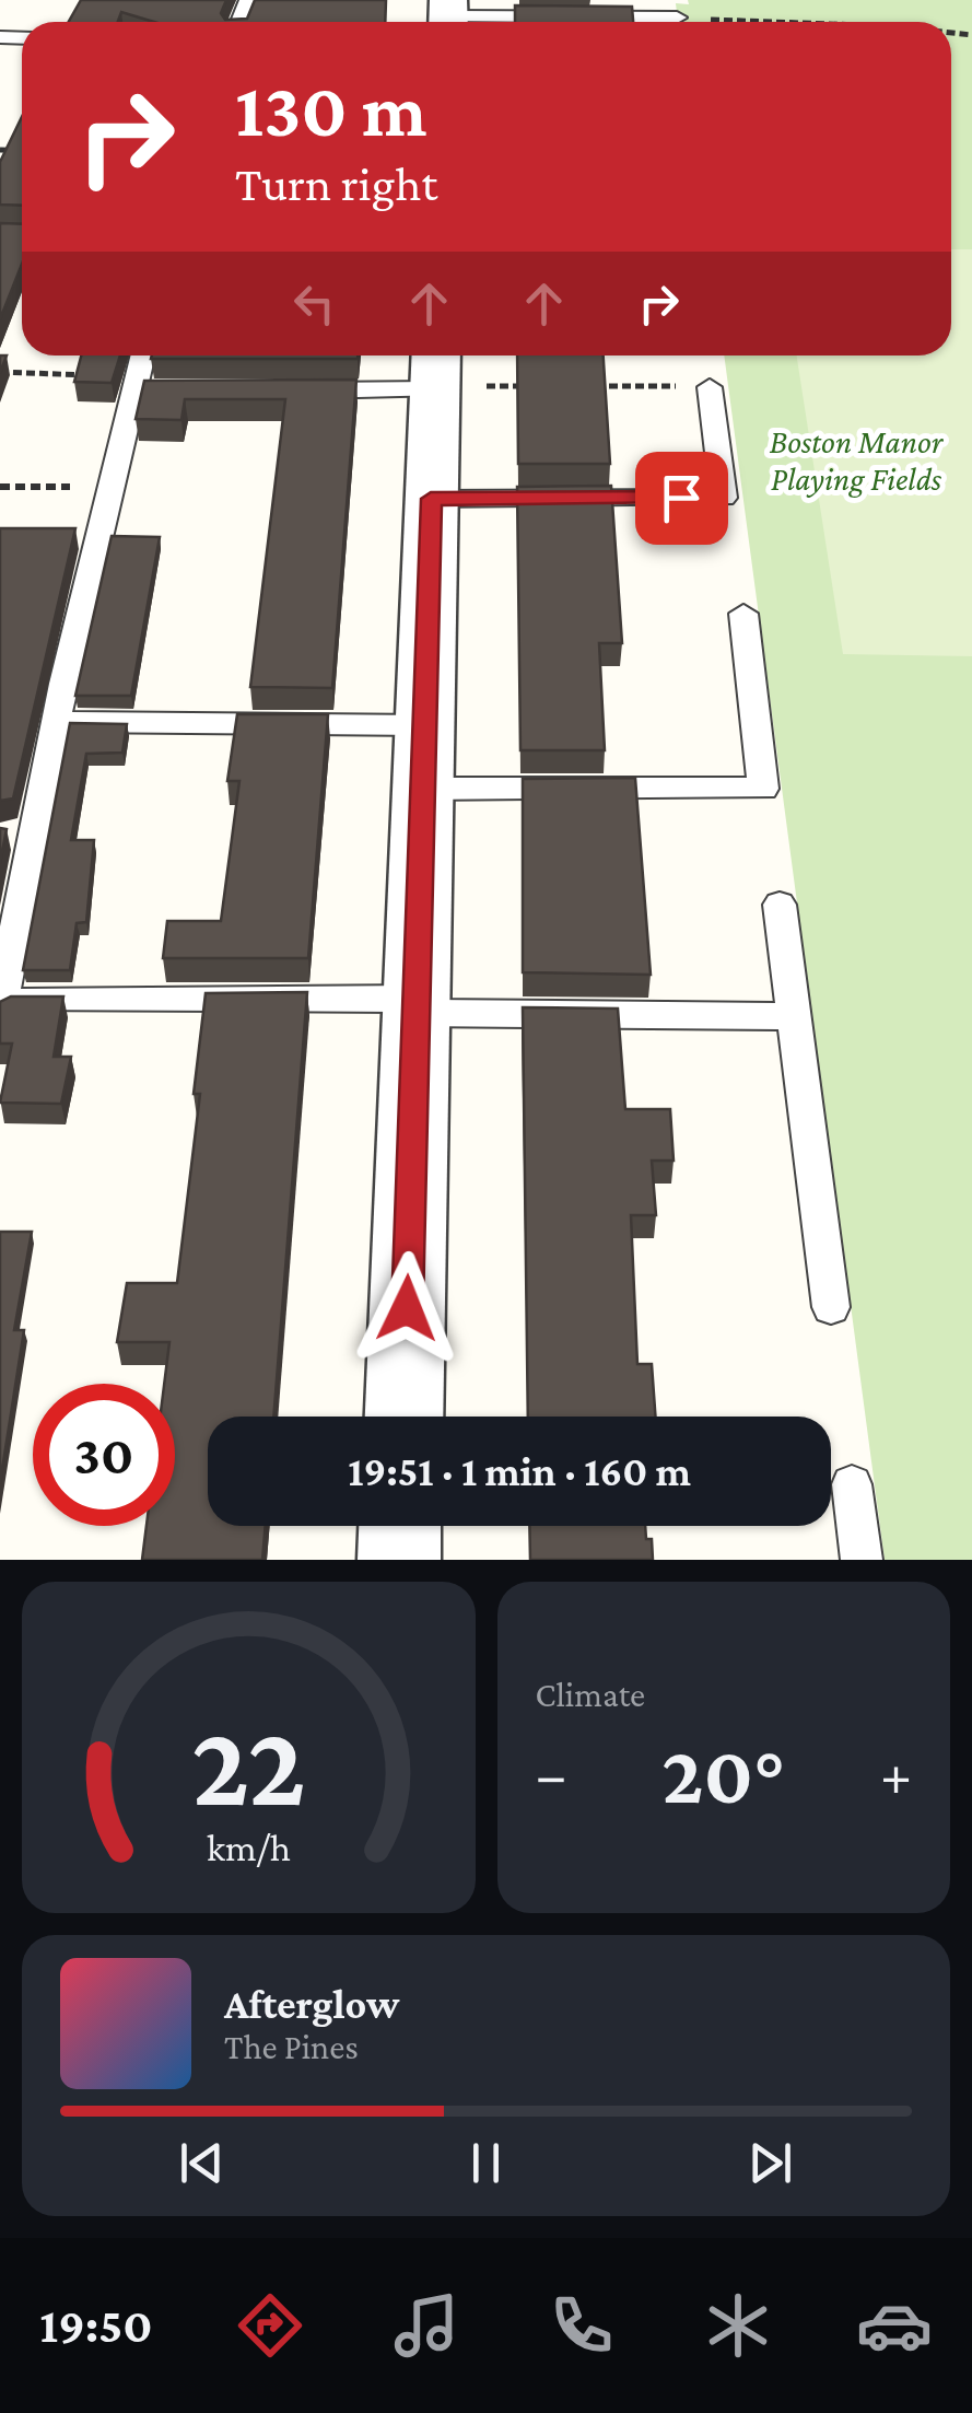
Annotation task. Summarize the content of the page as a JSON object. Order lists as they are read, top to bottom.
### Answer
{
  "parks": ["Boston Manor Playing Fields"],
  "page": {
    "turn": ["130 m", "Turn right"],
    "limit": "30",
    "trip": "19:51 · 1 min · 160 m",
    "tile": "Climate",
    "heat": ["−", "20°", "+"],
    "song": ["Afterglow", "The Pines"],
    "tabs": "19:50",
    "gauge": ["22", "km/h"]
  }
}
